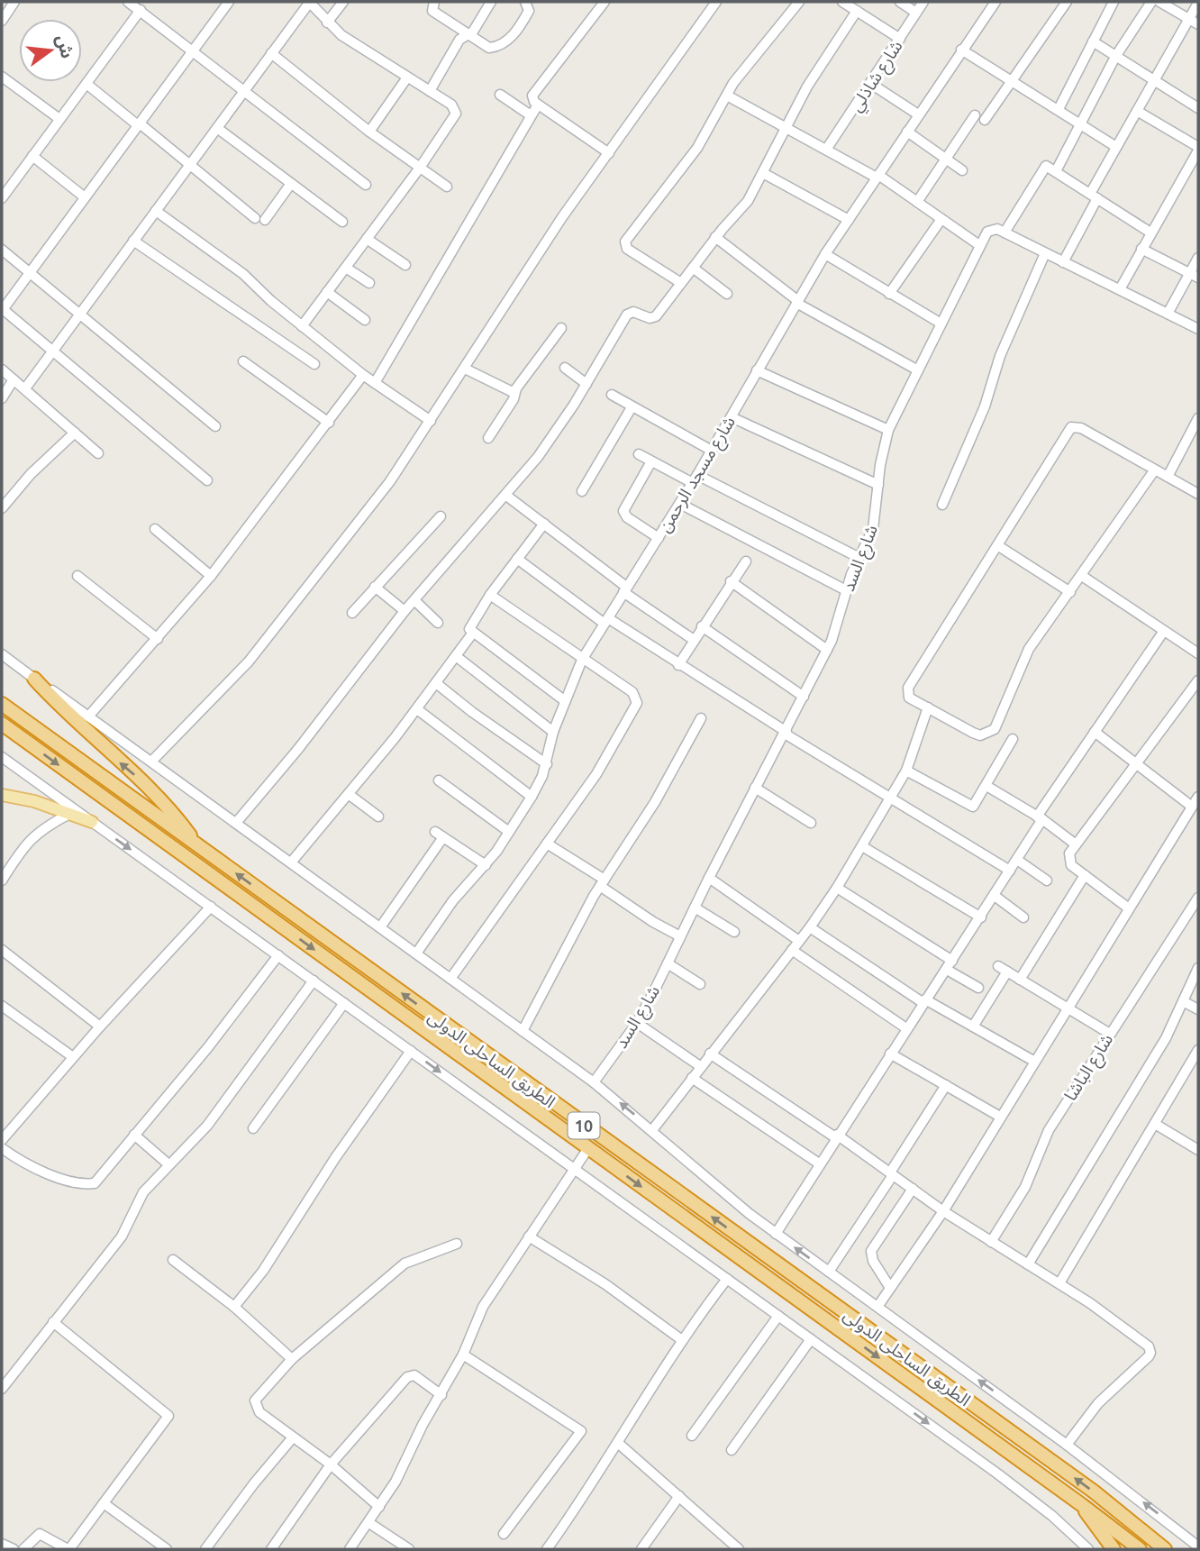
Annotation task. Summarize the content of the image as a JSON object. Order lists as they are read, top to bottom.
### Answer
{
  "streets": {
    "highway": ["الطريق الساحلى الدولى", "10"],
    "street": [
      "شارع شاذلي",
      "شارع مسجد الرحمن",
      "شارع السد",
      "شارع الباشا"
    ]
  },
  "north": "right"
}
